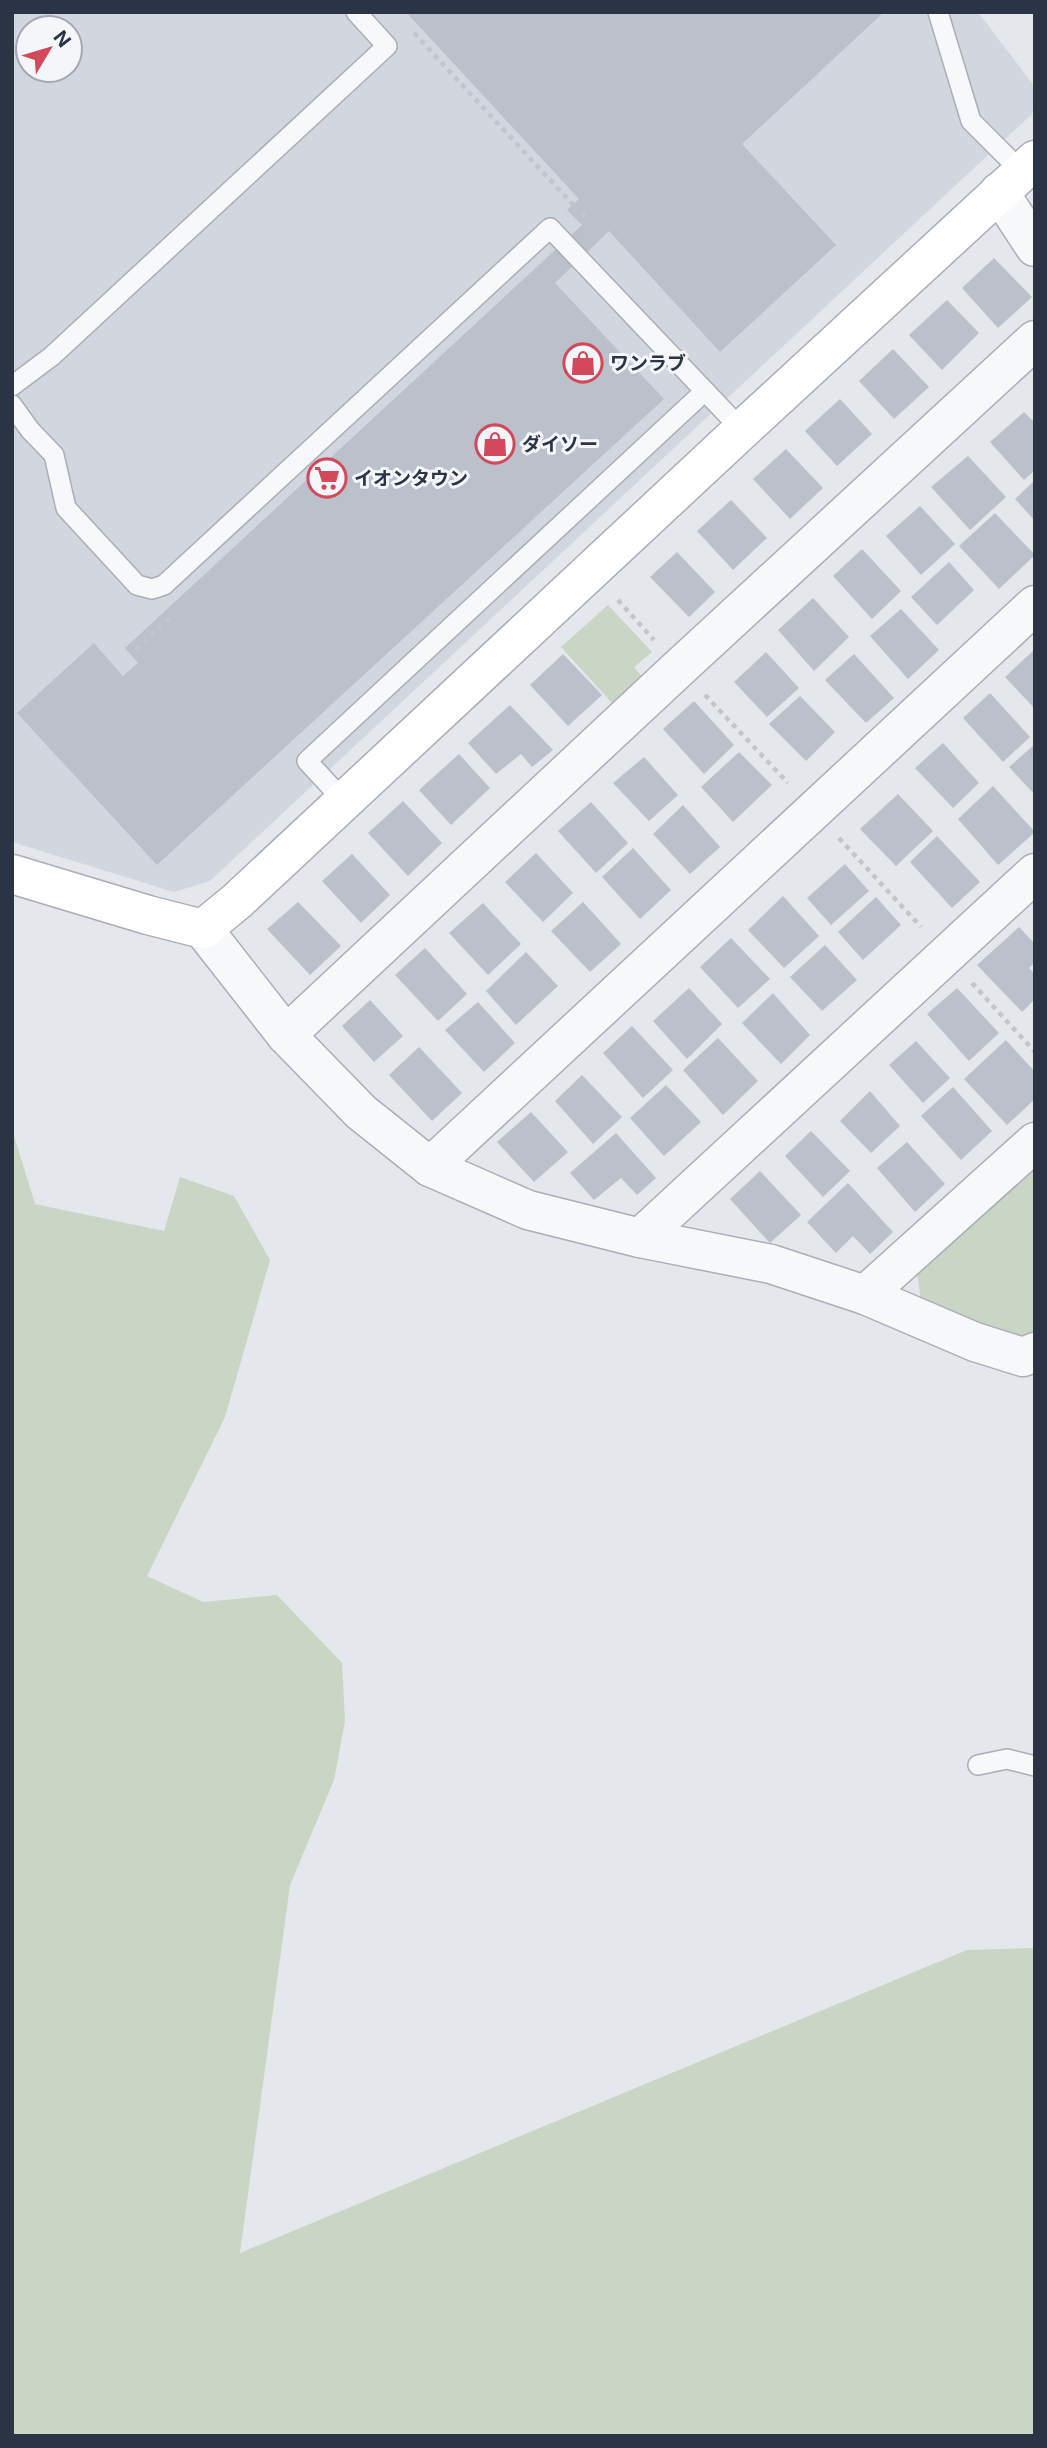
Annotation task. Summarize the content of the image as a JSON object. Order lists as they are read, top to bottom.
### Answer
{
  "places": {
    "shop": ["ワンラブ", "ダイソー"],
    "supermarket": ["イオンタウン"]
  },
  "north": "top right"
}
